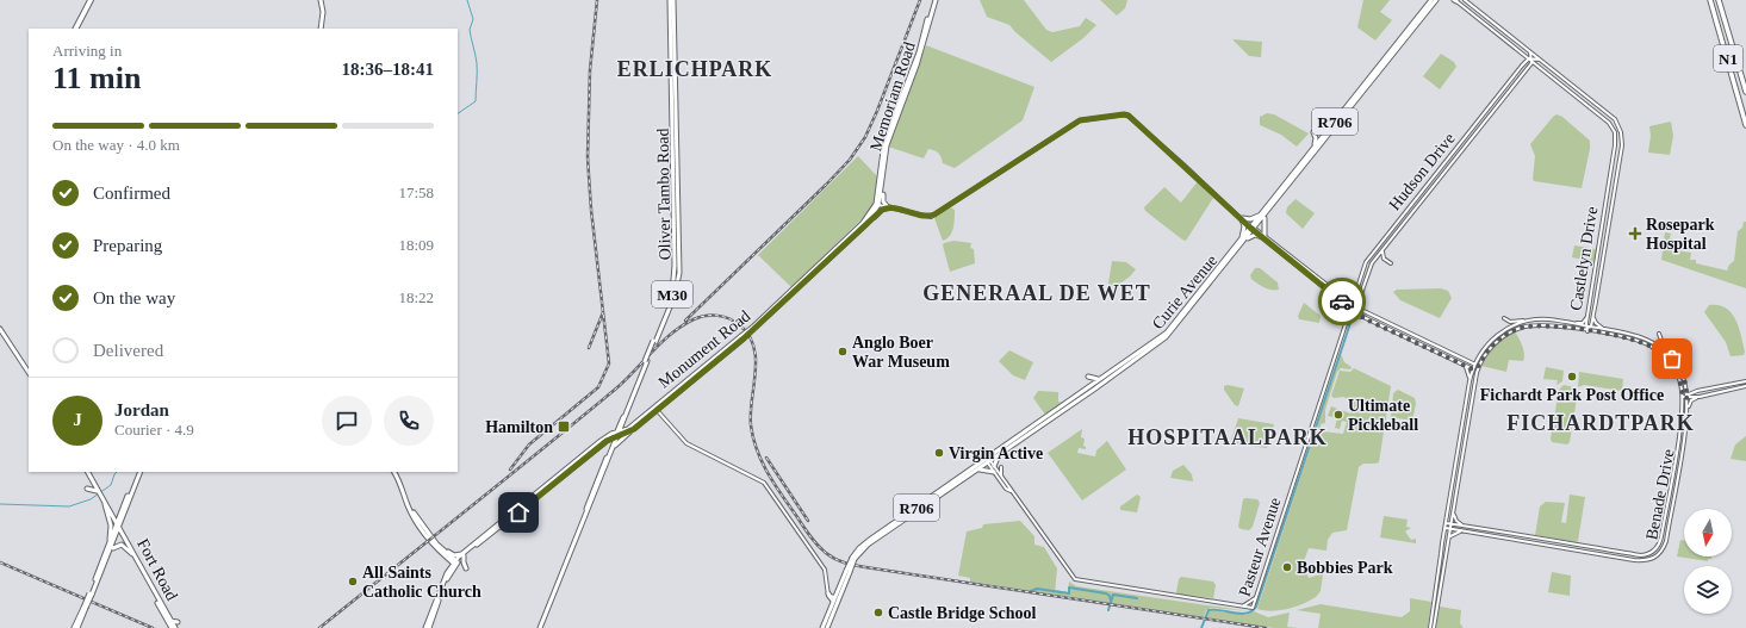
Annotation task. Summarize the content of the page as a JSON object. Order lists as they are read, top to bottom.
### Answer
{
  "streets": {
    "highway": ["N1"],
    "main road": [
      "Memoriam Road",
      "R706",
      "Oliver Tambo Road",
      "Curie Avenue",
      "M30",
      "Monument Road",
      "Fort Road"
    ],
    "street": [
      "Hudson Drive",
      "Castlelyn Drive",
      "Benade Drive",
      "Pasteur Avenue"
    ]
  },
  "crossings": [
    ["Memoriam Road", "Monument Road"],
    ["R706", "Curie Avenue"],
    ["Hudson Drive", "Castlelyn Drive"],
    ["Hudson Drive", "Pasteur Avenue"],
    ["Oliver Tambo Road", "Monument Road"],
    ["Castlelyn Drive", "Benade Drive"],
    ["Curie Avenue", "Pasteur Avenue"]
  ],
  "districts": [
    "ERLICHPARK",
    "GENERAAL DE WET",
    "FICHARDTPARK",
    "HOSPITAALPARK"
  ],
  "places": {
    "health": ["Rosepark Hospital"],
    "other": [
      "Anglo Boer War Museum",
      "Fichardt Park Post Office",
      "Ultimate Pickleball",
      "Virgin Active",
      "Bobbies Park",
      "All Saints Catholic Church",
      "Castle Bridge School"
    ],
    "transit": ["Hamilton"]
  },
  "north": "bottom",
  "page": {
    "heading": ["11 min", "Arriving in", "18:36–18:41"],
    "panel": ["Jordan", "Courier · 4.9"],
    "bar": "On the way · 4.0 km",
    "list": [
      ["Confirmed", "17:58"],
      ["Preparing", "18:09"],
      ["On the way", "18:22"],
      "Delivered"
    ],
    "round": "J"
  }
}
